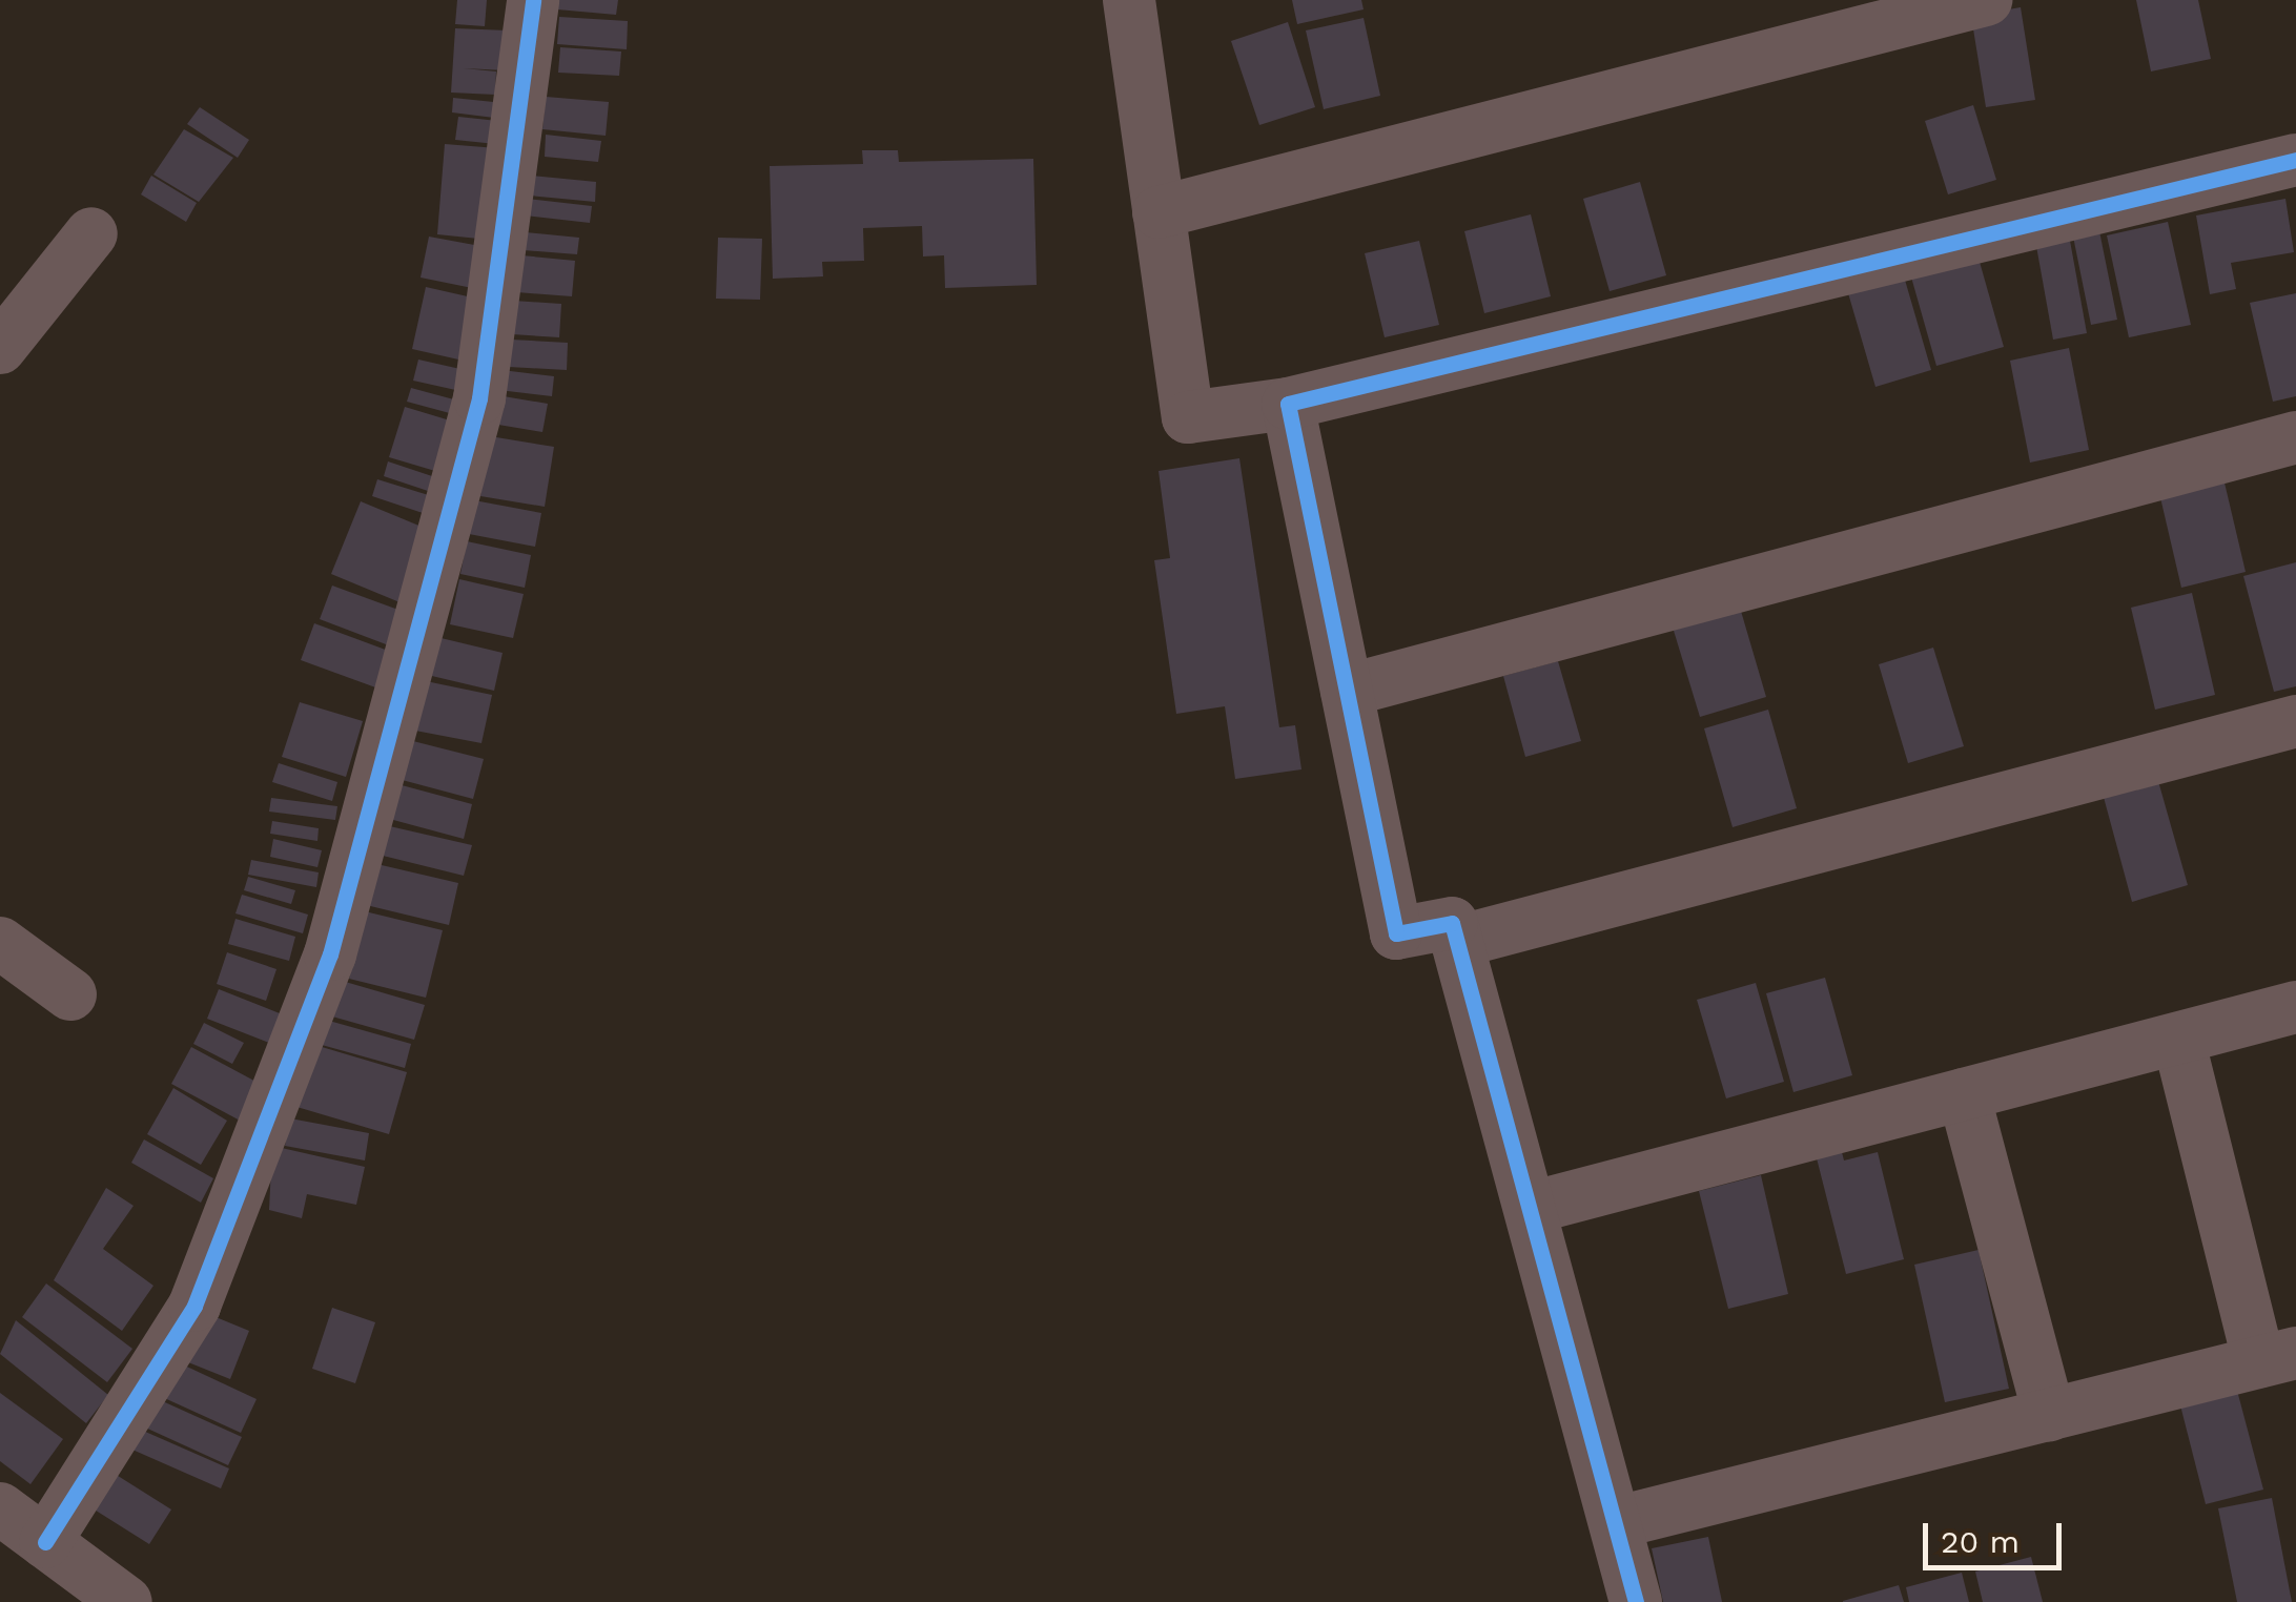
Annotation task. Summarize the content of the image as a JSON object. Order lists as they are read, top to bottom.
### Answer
{
  "scale_bar": "20 m"
}
